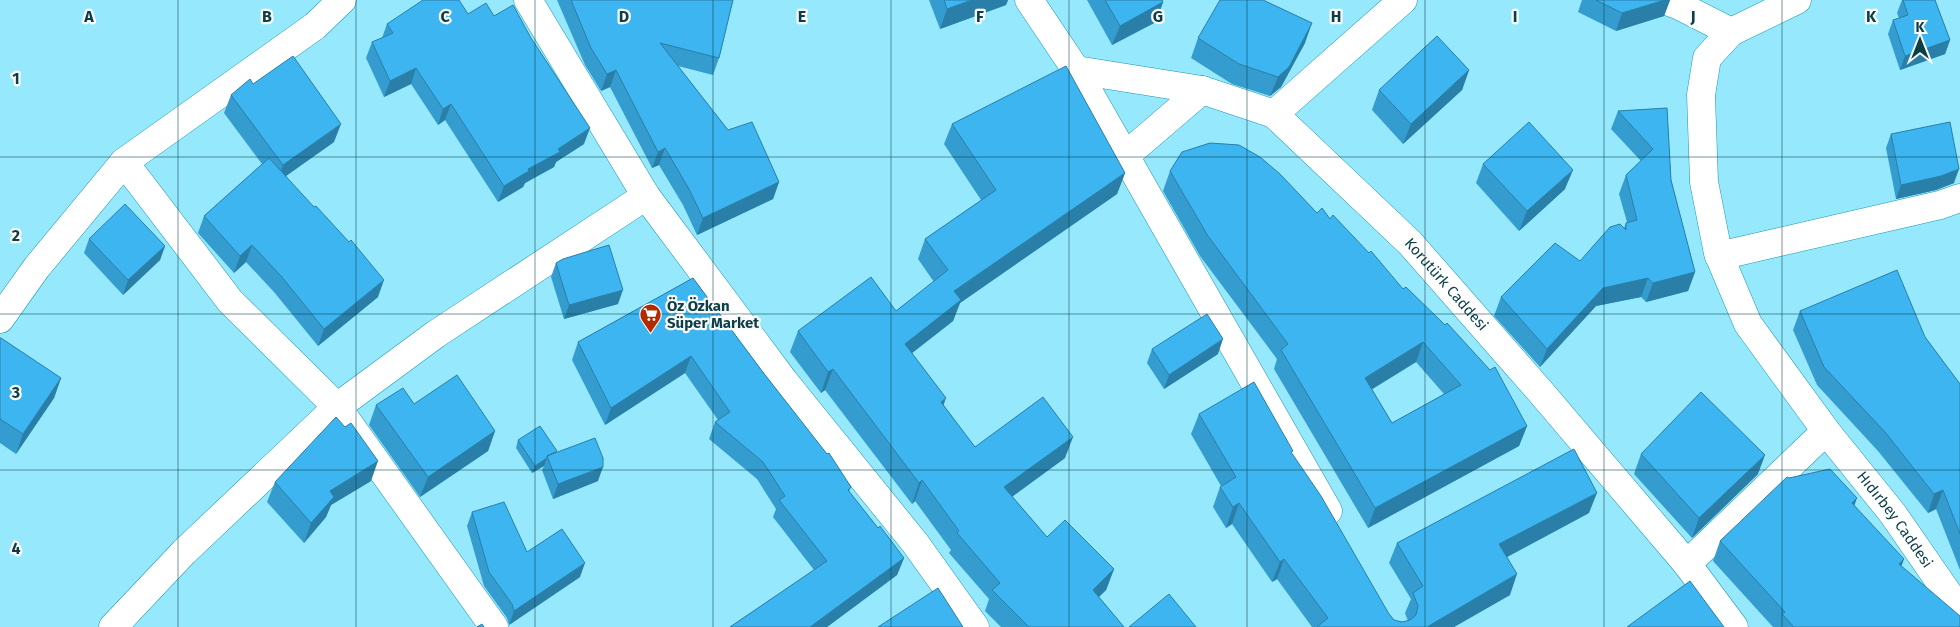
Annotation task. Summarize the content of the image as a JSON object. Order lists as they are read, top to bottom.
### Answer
{
  "streets": {
    "street": ["Korutürk Caddesi", "Hıdırbey Caddesi"]
  },
  "places": {
    "supermarket": ["Öz Özkan Süper Market"]
  },
  "north": "top",
  "grid": {
    "columns": [
      "A",
      "B",
      "C",
      "D",
      "E",
      "F",
      "G",
      "H",
      "I",
      "J",
      "K"
    ],
    "rows": [
      "1",
      "2",
      "3",
      "4"
    ]
  }
}
